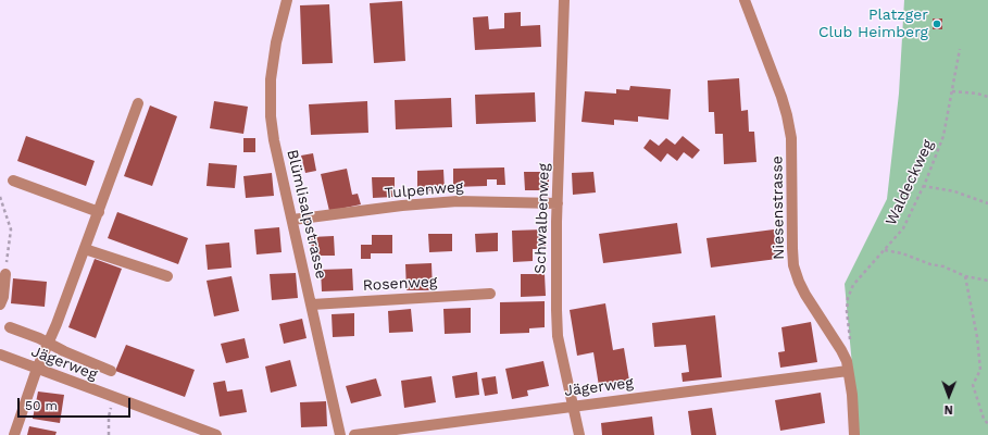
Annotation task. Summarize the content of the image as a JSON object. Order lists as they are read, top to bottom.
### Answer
{
  "streets": {
    "street": [
      "Tulpenweg",
      "Niesenstrasse",
      "Blümlisalpstrasse",
      "Schwalbenweg",
      "Rosenweg",
      "Jägerweg"
    ],
    "path": ["Waldeckweg"]
  },
  "crossings": [
    ["Tulpenweg", "Blümlisalpstrasse"],
    ["Tulpenweg", "Schwalbenweg"],
    ["Niesenstrasse", "Jägerweg"],
    ["Blümlisalpstrasse", "Rosenweg"],
    ["Schwalbenweg", "Jägerweg"]
  ],
  "places": ["Platzger Club Heimberg"],
  "scale_bar": "50 m",
  "north": "bottom"
}
